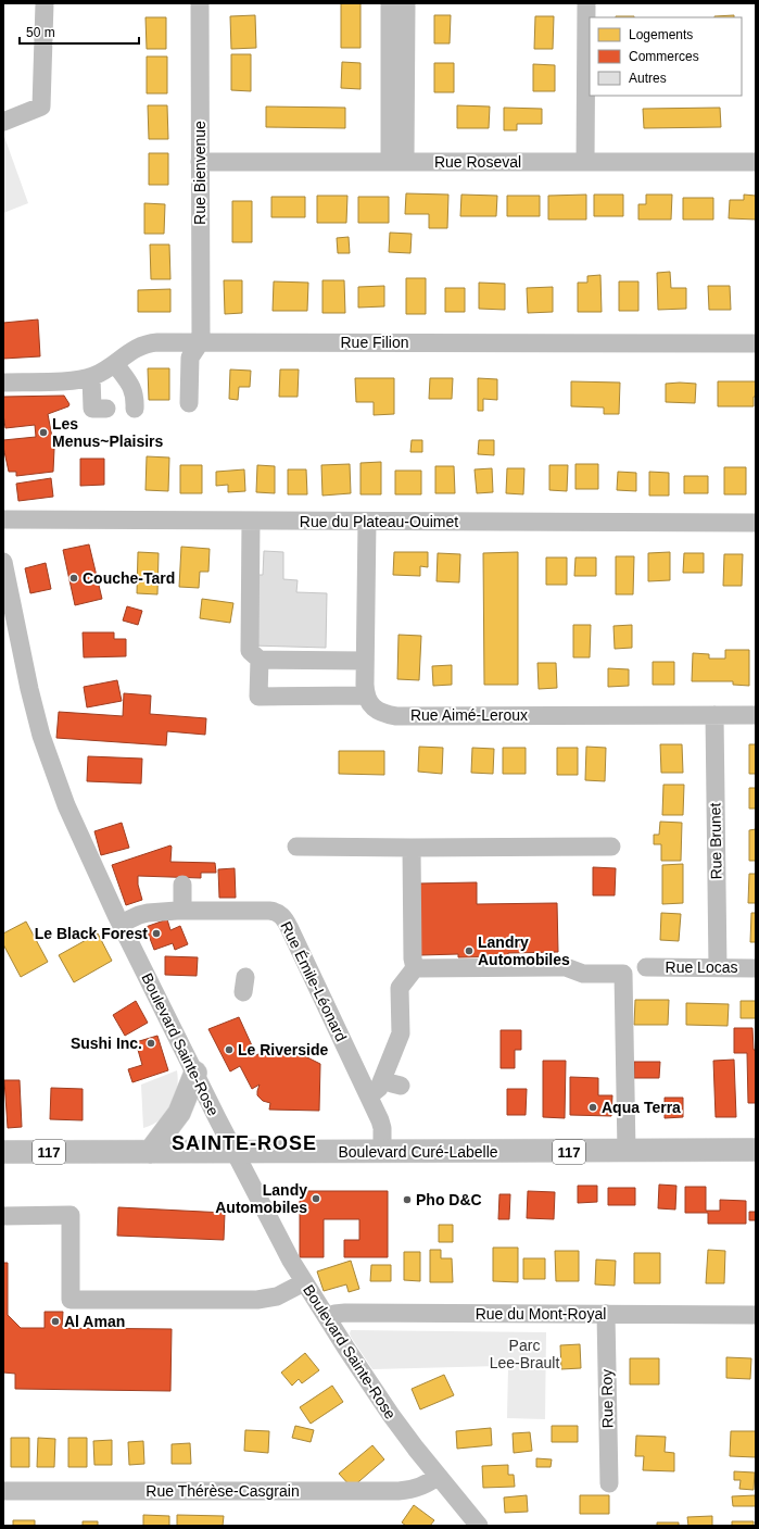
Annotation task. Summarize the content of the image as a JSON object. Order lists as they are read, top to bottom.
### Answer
{
  "streets": {
    "main road": ["117", "Boulevard Curé-Labelle"],
    "street": [
      "Rue Roseval",
      "Rue Bienvenue",
      "Rue Filion",
      "Rue du Plateau-Ouimet",
      "Rue Aimé-Leroux",
      "Rue Brunet",
      "Rue Locas",
      "Rue Émile-Léonard",
      "Boulevard Sainte-Rose",
      "Rue du Mont-Royal",
      "Rue Roy",
      "Rue Thérèse-Casgrain"
    ]
  },
  "crossings": [
    ["Rue Roseval", "Rue Bienvenue"],
    ["Rue Bienvenue", "Rue Filion"],
    ["Rue Aimé-Leroux", "Rue Brunet"],
    ["Rue Brunet", "Rue Locas"],
    ["Rue Émile-Léonard", "Boulevard Sainte-Rose"],
    ["Rue Émile-Léonard", "Boulevard Curé-Labelle"],
    ["Boulevard Sainte-Rose", "Boulevard Curé-Labelle"],
    ["Boulevard Sainte-Rose", "Rue du Mont-Royal"],
    ["Boulevard Sainte-Rose", "Rue Thérèse-Casgrain"],
    ["Rue du Mont-Royal", "Rue Roy"]
  ],
  "districts": ["SAINTE-ROSE"],
  "parks": ["Parc Lee-Brault"],
  "places": [
    "Les Menus~Plaisirs",
    "Couche-Tard",
    "Le Black Forest",
    "Landry Automobiles",
    "Sushi Inc.",
    "Le Riverside",
    "Aqua Terra",
    "Landy Automobiles",
    "Pho D&C",
    "Al Aman"
  ],
  "legend": ["Logements", "Commerces", "Autres"],
  "scale_bar": "50 m"
}
